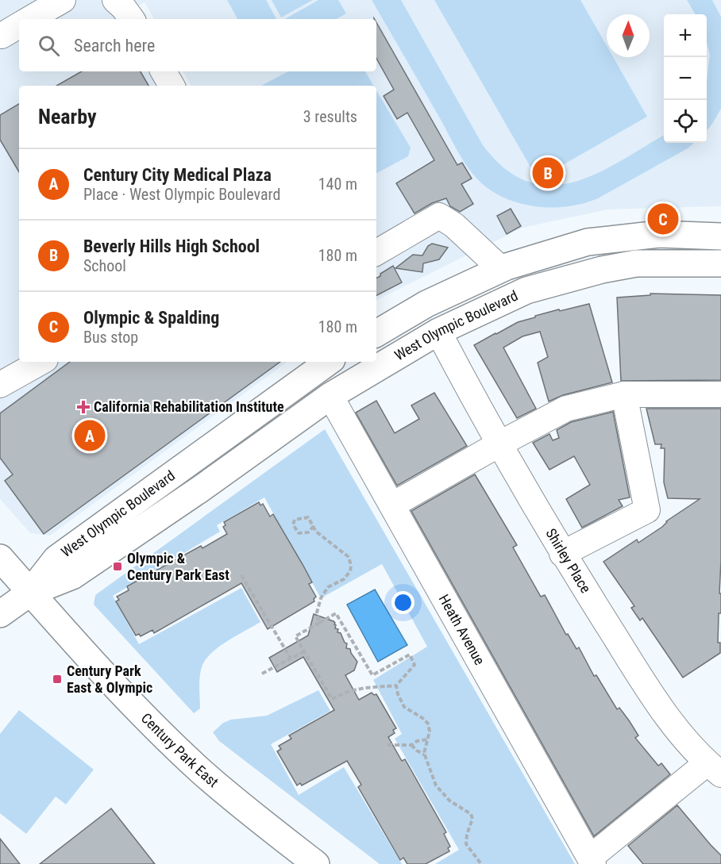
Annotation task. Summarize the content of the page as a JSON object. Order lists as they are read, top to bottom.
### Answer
{
  "streets": {
    "main road": ["West Olympic Boulevard", "Century Park East"],
    "street": ["Shirley Place", "Heath Avenue"]
  },
  "crossings": [
    ["West Olympic Boulevard", "Shirley Place"],
    ["West Olympic Boulevard", "Heath Avenue"],
    ["West Olympic Boulevard", "Century Park East"]
  ],
  "places": {
    "health": ["California Rehabilitation Institute"],
    "transit": ["Olympic & Century Park East", "Century Park East & Olympic"]
  },
  "north": "top",
  "page": {
    "map_buttons": ["+", "−"],
    "search": "Search here",
    "heading": ["Nearby", "3 results"],
    "list": [
      {
        "mark": "A",
        "name": "Century City Medical Plaza",
        "note": "Place · West Olympic Boulevard",
        "value": "140 m"
      },
      {
        "mark": "B",
        "name": "Beverly Hills High School",
        "note": "School",
        "value": "180 m"
      },
      {
        "mark": "C",
        "name": "Olympic & Spalding",
        "note": "Bus stop",
        "value": "180 m"
      }
    ],
    "pins": ["B", "C", "A"]
  }
}
